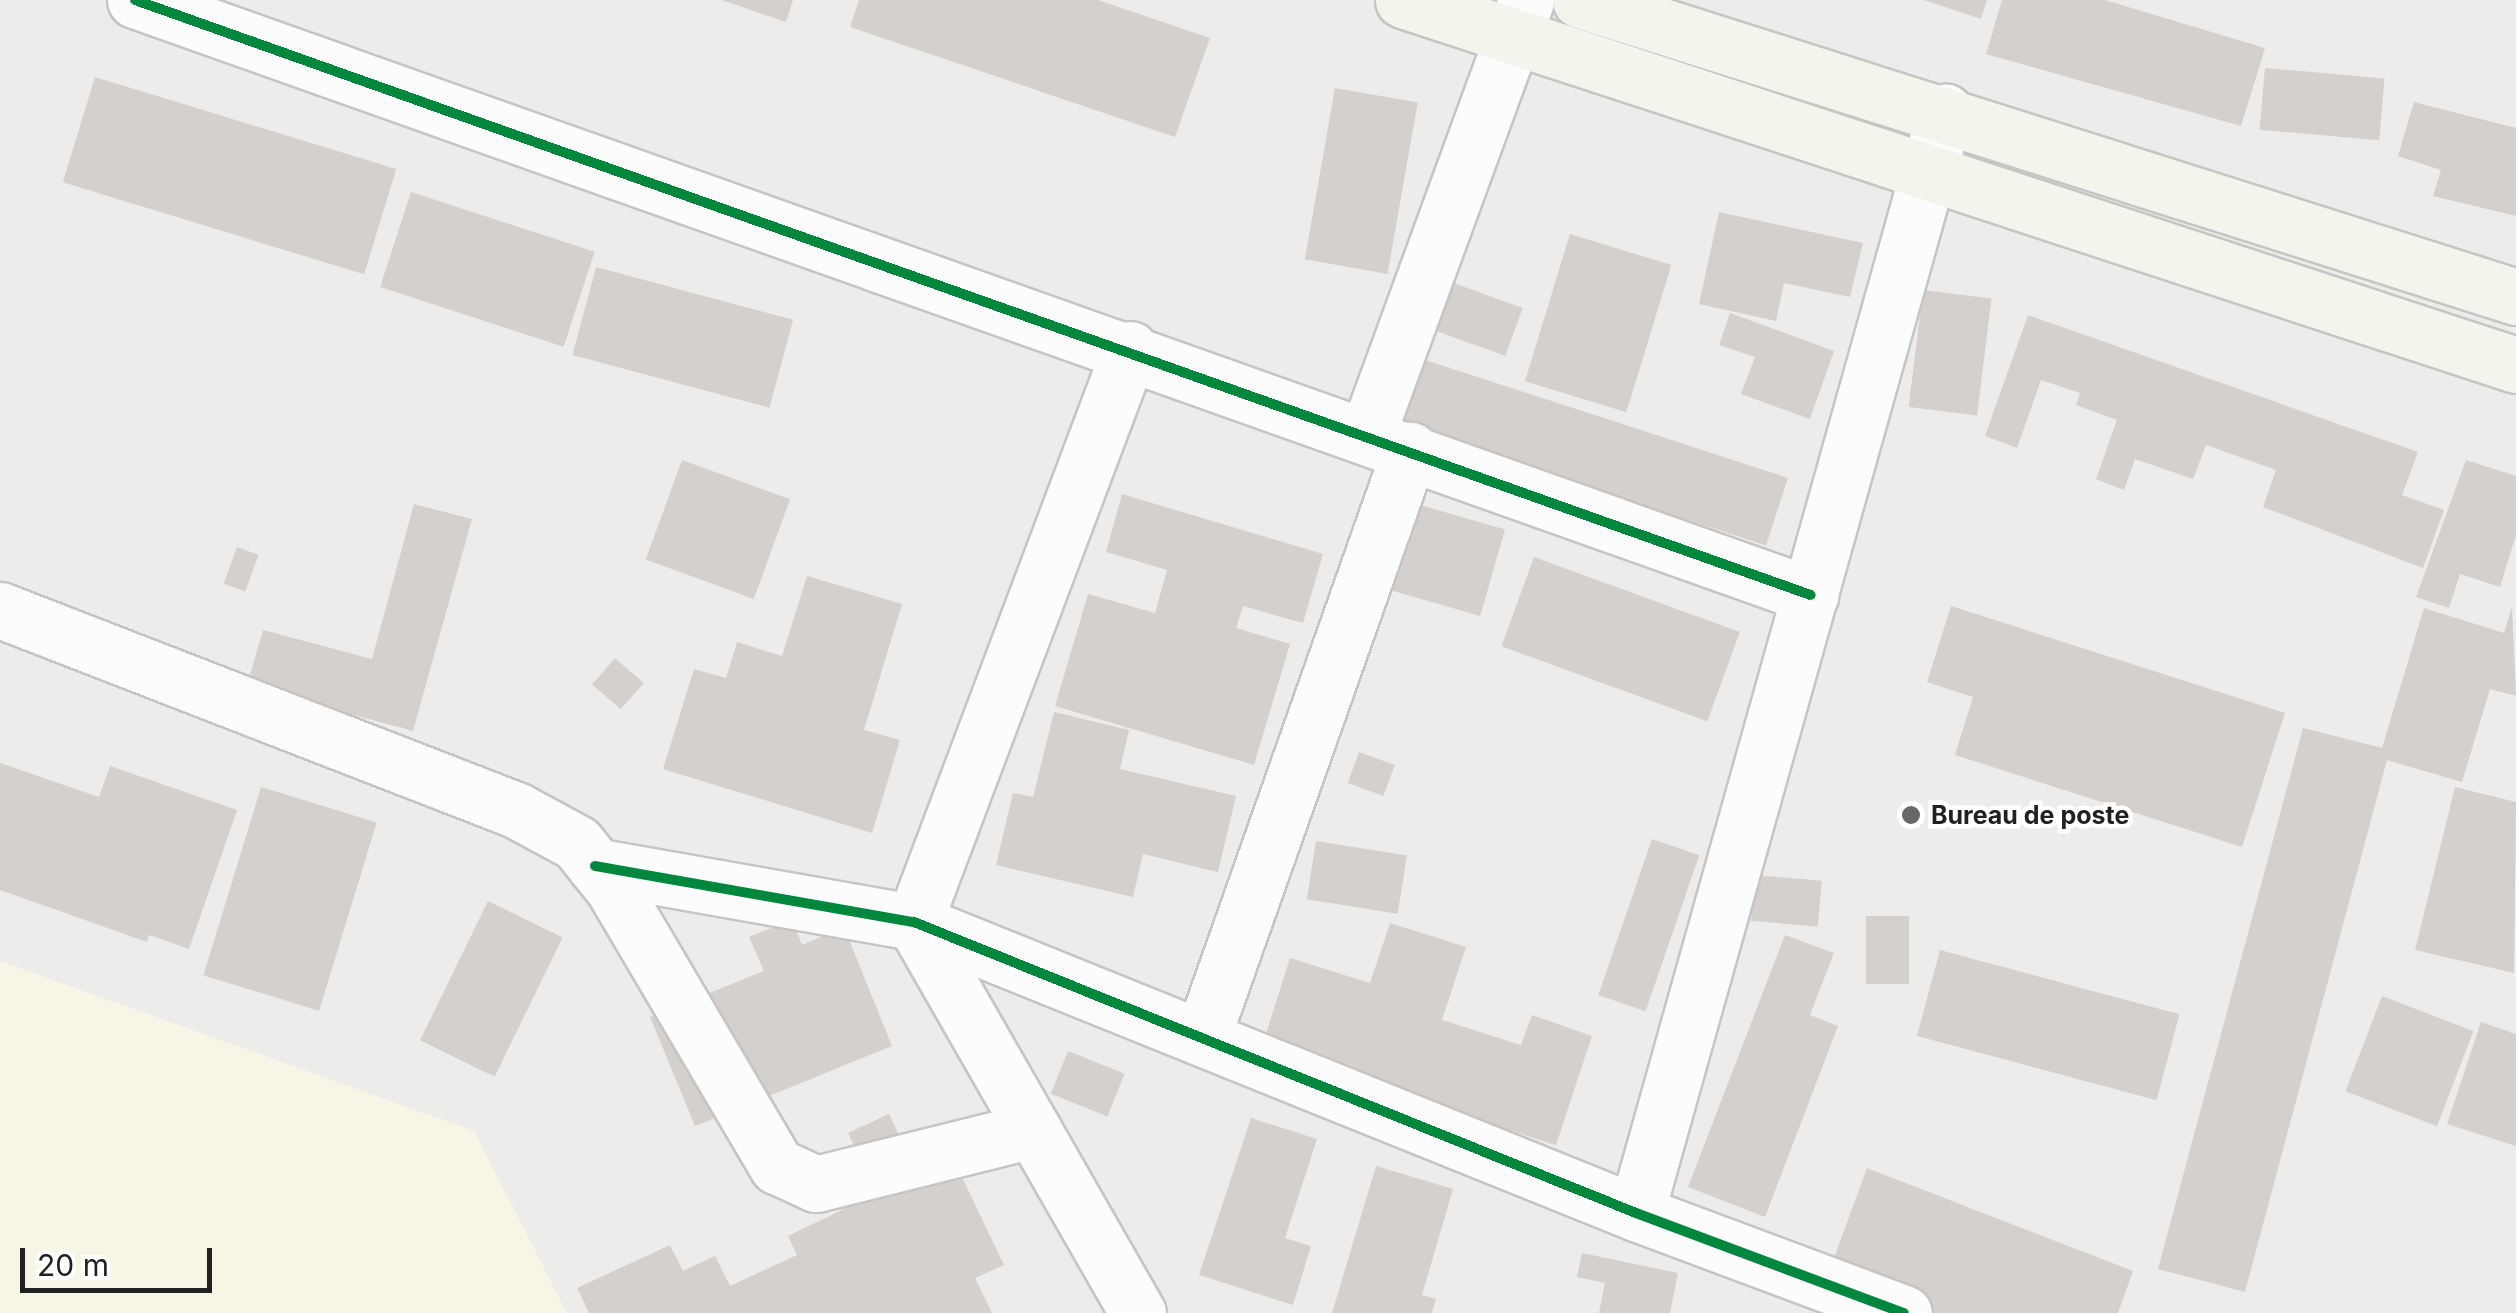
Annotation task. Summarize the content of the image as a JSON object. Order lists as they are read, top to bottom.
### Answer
{
  "places": ["Bureau de poste"],
  "scale_bar": "20 m"
}
